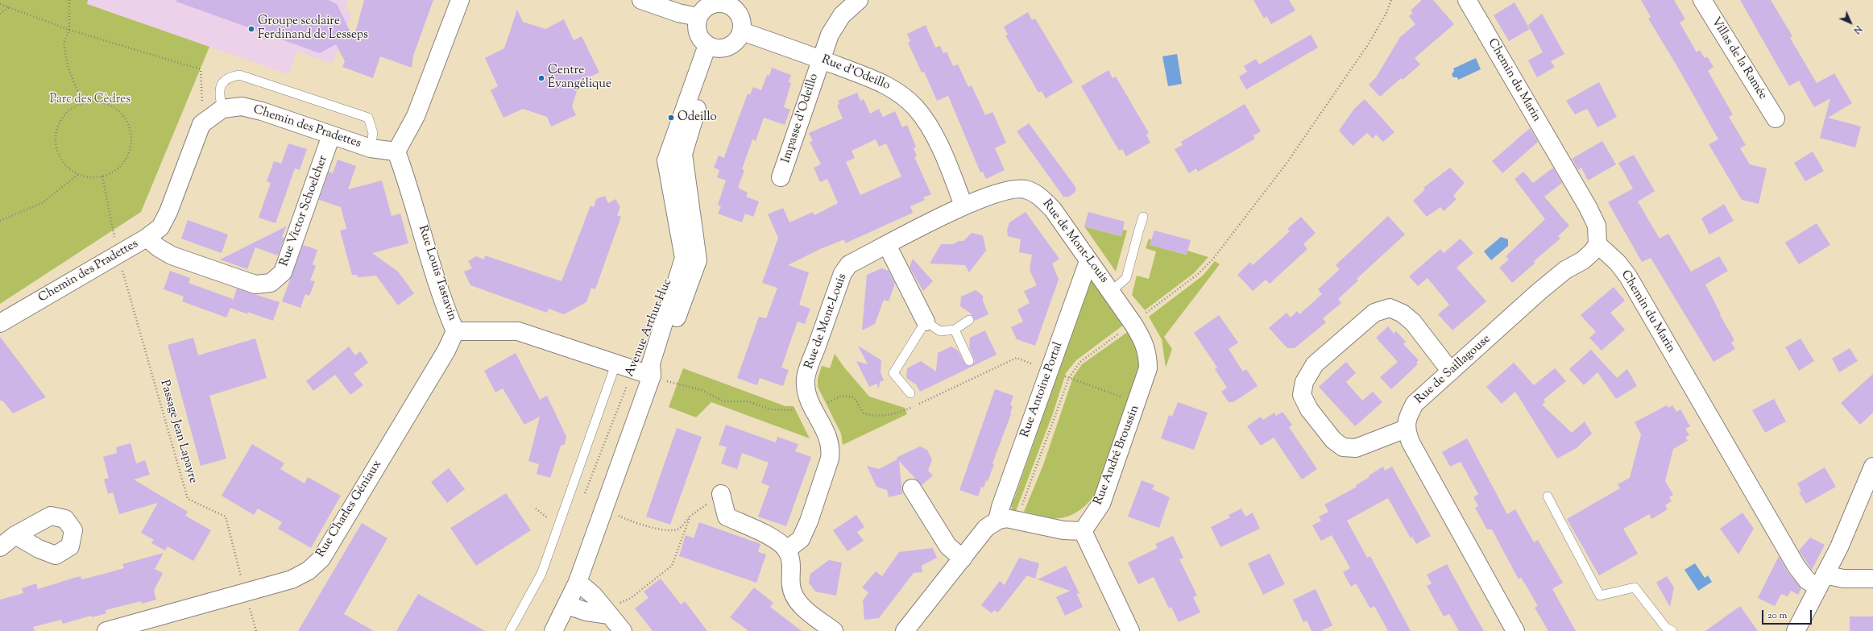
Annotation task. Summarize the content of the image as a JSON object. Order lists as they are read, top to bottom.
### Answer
{
  "streets": {
    "street": [
      "Villas de la Ramée",
      "Rue d'Odeillo",
      "Chemin du Marin",
      "Impasse d'Odeillo",
      "Chemin des Pradettes",
      "Rue Victor Schoelcher",
      "Rue de Mont-Louis",
      "Rue Louis Tastavin",
      "Avenue Arthur Huc",
      "Rue de Saillagouse",
      "Rue Antoine Portal",
      "Rue André Broussin",
      "Rue Charles Géniaux"
    ],
    "path": ["Passage Jean Lapayre"]
  },
  "crossings": [
    ["Rue d'Odeillo", "Impasse d'Odeillo"],
    ["Rue d'Odeillo", "Rue de Mont-Louis"],
    ["Rue d'Odeillo", "Avenue Arthur Huc"],
    ["Chemin du Marin", "Rue de Saillagouse"],
    ["Chemin des Pradettes", "Rue Victor Schoelcher"],
    ["Chemin des Pradettes", "Rue Louis Tastavin"],
    ["Chemin des Pradettes", "Passage Jean Lapayre"],
    ["Rue de Mont-Louis", "Rue Antoine Portal"],
    ["Rue de Mont-Louis", "Rue André Broussin"],
    ["Rue Louis Tastavin", "Avenue Arthur Huc"],
    ["Rue Louis Tastavin", "Rue Charles Géniaux"],
    ["Passage Jean Lapayre", "Rue Charles Géniaux"]
  ],
  "parks": ["Parc des Cèdres"],
  "places": ["Groupe scolaire Ferdinand de Lesseps", "Centre Évangélique", "Odeillo"],
  "scale_bar": "20 m",
  "north": "bottom right"
}
